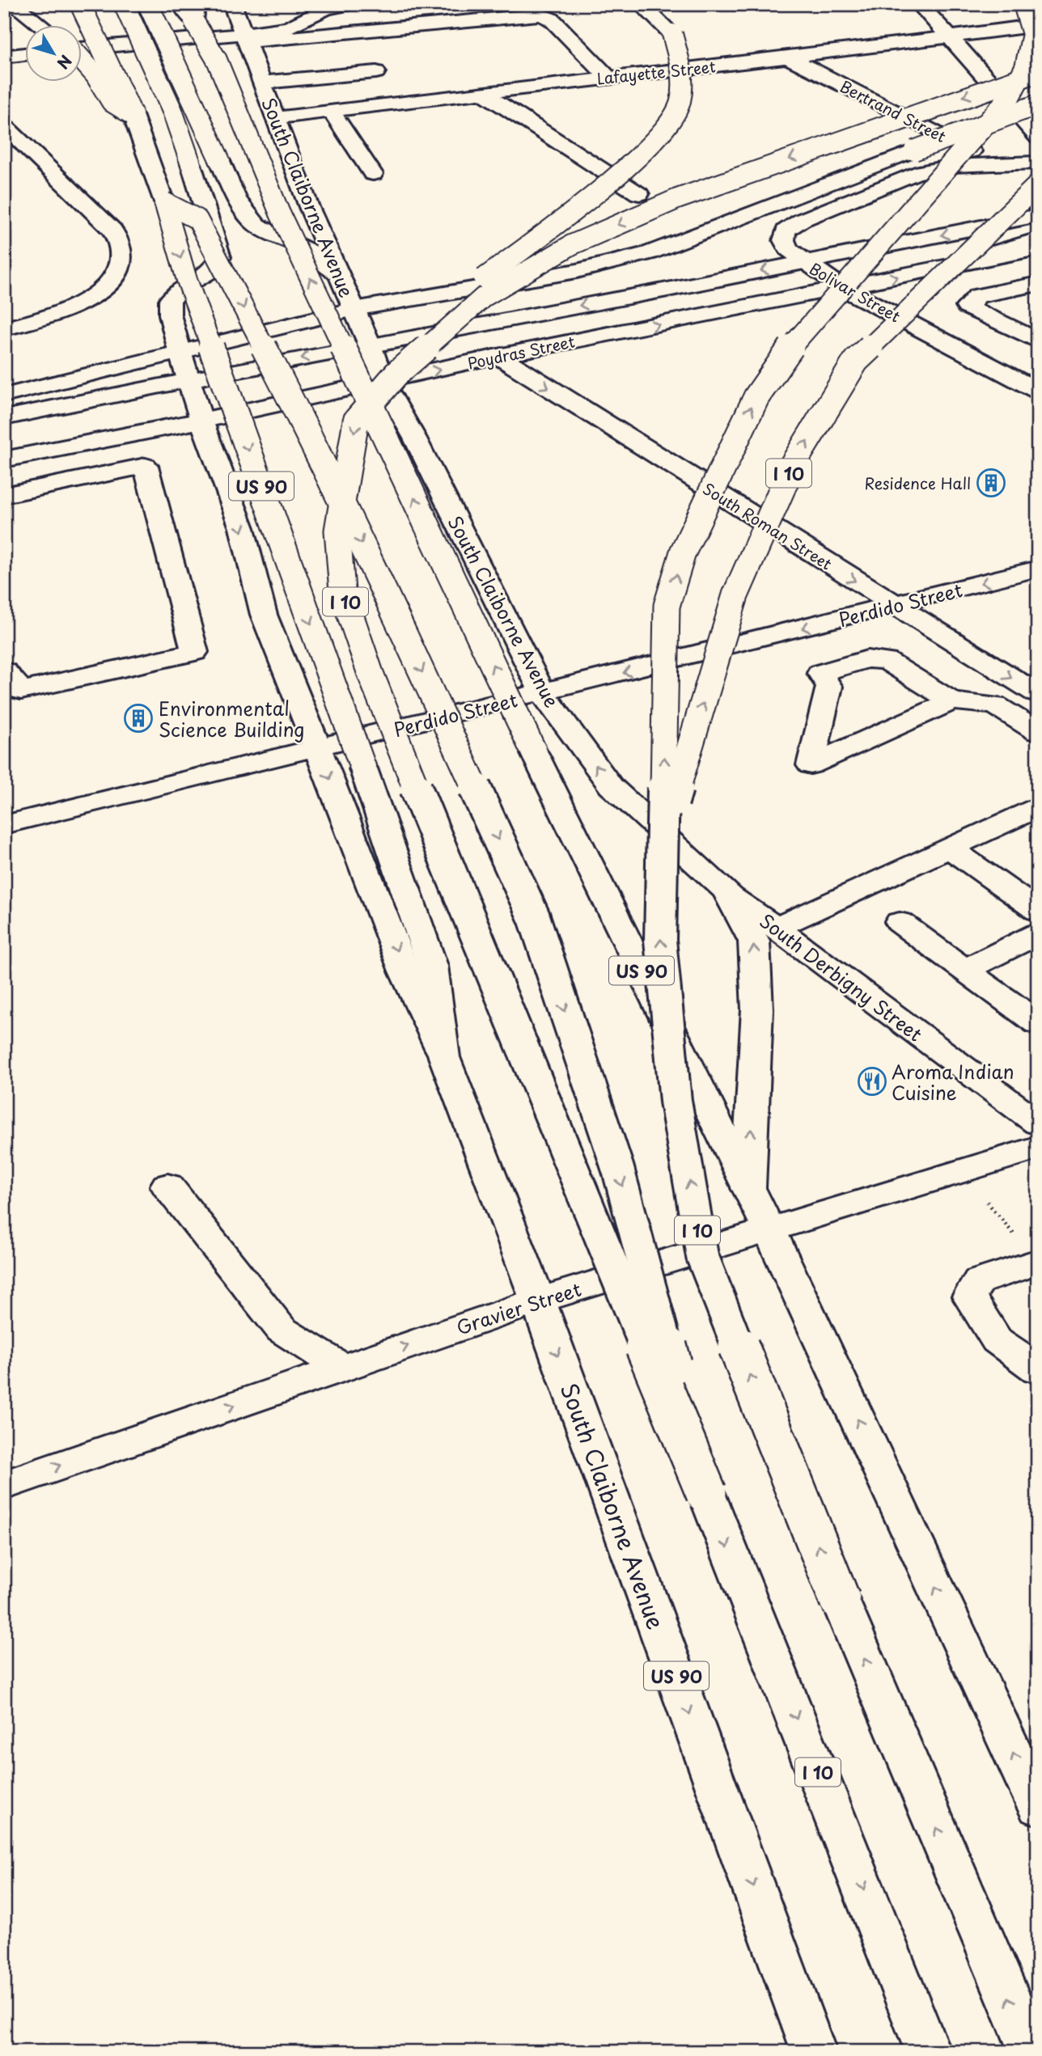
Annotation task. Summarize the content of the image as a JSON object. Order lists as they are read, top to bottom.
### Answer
{
  "streets": {
    "main road": [
      "Lafayette Street",
      "Bertrand Street",
      "South Claiborne Avenue",
      "Bolivar Street",
      "Poydras Street",
      "I 10",
      "US 90",
      "South Roman Street",
      "Perdido Street",
      "South Derbigny Street",
      "Gravier Street"
    ]
  },
  "crossings": [
    ["Lafayette Street", "Bertrand Street"],
    ["Lafayette Street", "South Claiborne Avenue"],
    ["Bertrand Street", "Bolivar Street"],
    ["South Claiborne Avenue", "Poydras Street"],
    ["South Claiborne Avenue", "I 10"],
    ["South Claiborne Avenue", "Perdido Street"],
    ["South Claiborne Avenue", "South Derbigny Street"],
    ["South Claiborne Avenue", "Gravier Street"],
    ["Bolivar Street", "Poydras Street"],
    ["Poydras Street", "I 10"],
    ["Poydras Street", "South Roman Street"],
    ["South Roman Street", "Perdido Street"]
  ],
  "one_way": ["South Roman Street", "Gravier Street"],
  "places": {
    "building": ["Residence Hall", "Environmental Science Building"],
    "restaurant": ["Aroma Indian Cuisine"]
  },
  "north": "bottom right"
}
